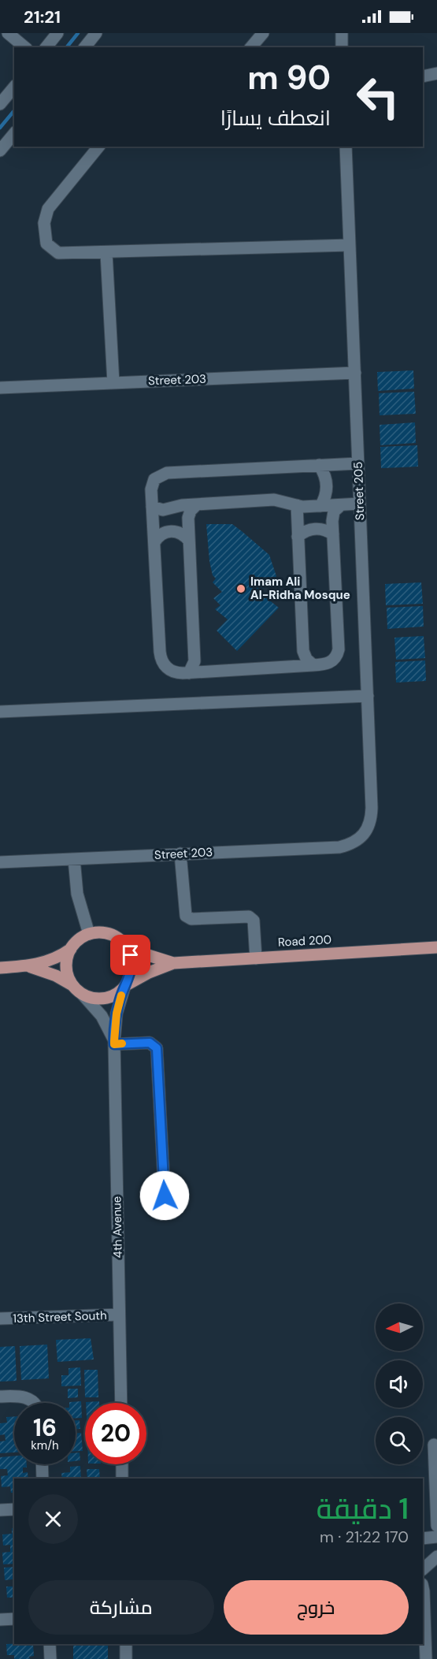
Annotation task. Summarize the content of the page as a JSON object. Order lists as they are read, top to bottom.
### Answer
{
  "streets": {
    "main road": ["Road 200"],
    "street": [
      "Street 203",
      "Street 205",
      "4th Avenue",
      "13th Street South"
    ]
  },
  "crossings": [
    ["Street 203", "Street 205"],
    ["Road 200", "4th Avenue"],
    ["4th Avenue", "13th Street South"]
  ],
  "places": ["Imam Ali Al-Ridha Mosque"],
  "north": "left",
  "page": {
    "status": "21:21",
    "turn": ["90 m", "انعطف يسارًا"],
    "speed": "16 km/h",
    "limit": "20",
    "heading": ["1 دقيقة", "170 m · 21:22"],
    "buttons": ["خروج", "مشاركة"]
  }
}
